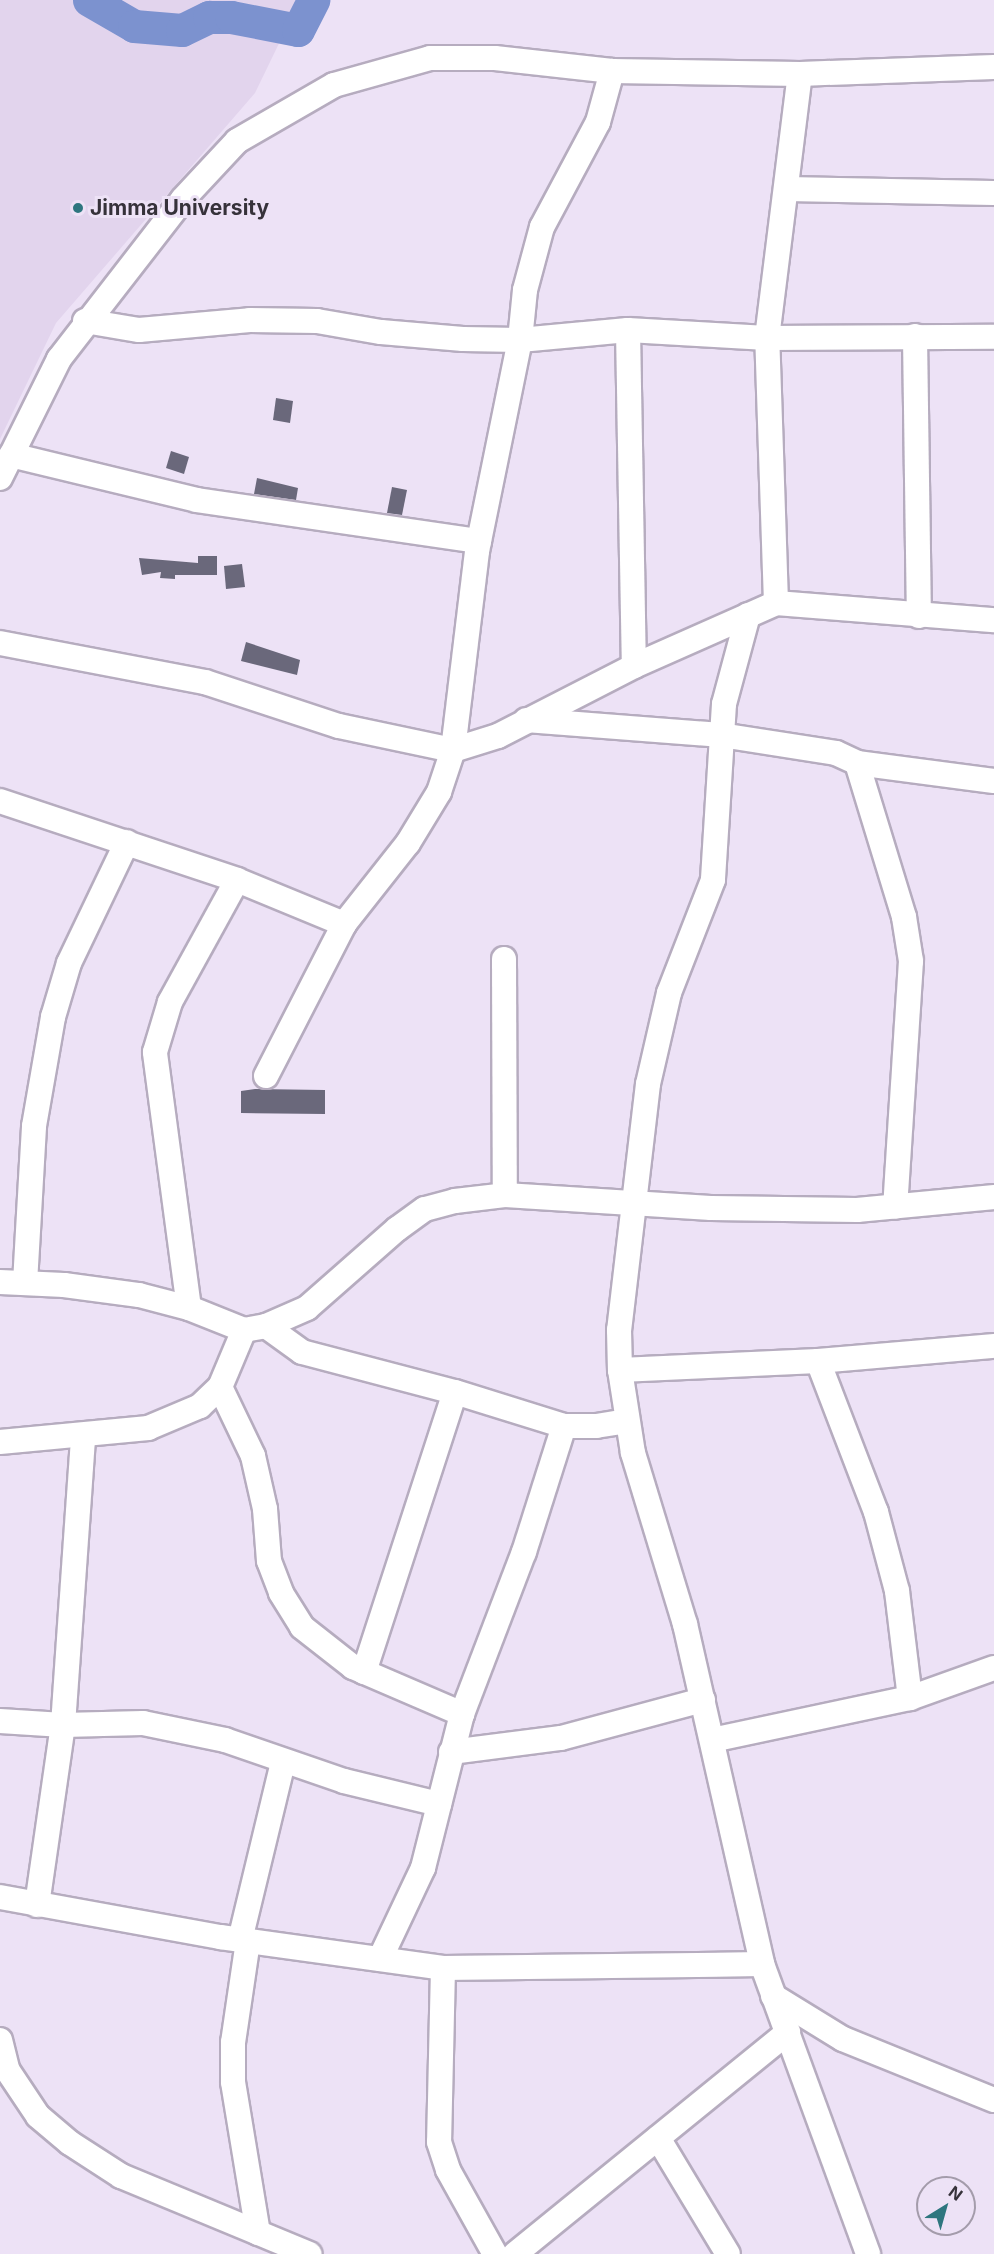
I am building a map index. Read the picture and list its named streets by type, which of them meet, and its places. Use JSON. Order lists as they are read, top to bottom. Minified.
{"places":["Jimma University"],"north":"top right"}
